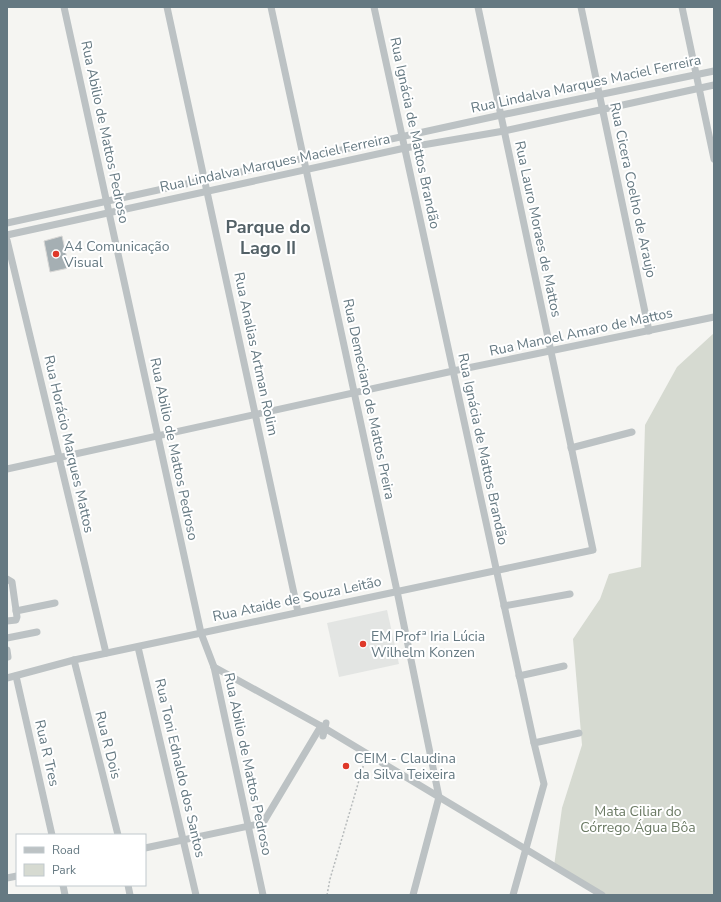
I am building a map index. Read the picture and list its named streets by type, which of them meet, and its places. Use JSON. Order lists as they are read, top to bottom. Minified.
{"streets":{"street":["Rua Lindalva Marques Maciel Ferreira","Rua Abilio de Mattos Pedroso","Rua Ignácia de Mattos Brandão","Rua Cicera Coelho de Araujo","Rua Lauro Moraes de Mattos","Rua Manoel Amaro de Mattos","Rua Analias Artman Rolim","Rua Demeciano de Mattos Preira","Rua Horácio Marques Mattos","Rua Ataide de Souza Leitão","Rua R Dois","Rua R Tres","Rua Toni Ednaldo dos Santos"]},"crossings":[["Rua Lindalva Marques Maciel Ferreira","Rua Abilio de Mattos Pedroso"],["Rua Lindalva Marques Maciel Ferreira","Rua Ignácia de Mattos Brandão"],["Rua Lindalva Marques Maciel Ferreira","Rua Cicera Coelho de Araujo"],["Rua Lindalva Marques Maciel Ferreira","Rua Lauro Moraes de Mattos"],["Rua Lindalva Marques Maciel Ferreira","Rua Analias Artman Rolim"],["Rua Lindalva Marques Maciel Ferreira","Rua Demeciano de Mattos Preira"],["Rua Abilio de Mattos Pedroso","Rua Manoel Amaro de Mattos"],["Rua Abilio de Mattos Pedroso","Rua Ataide de Souza Leitão"],["Rua Ignácia de Mattos Brandão","Rua Manoel Amaro de Mattos"],["Rua Ignácia de Mattos Brandão","Rua Ataide de Souza Leitão"],["Rua Cicera Coelho de Araujo","Rua Manoel Amaro de Mattos"],["Rua Lauro Moraes de Mattos","Rua Manoel Amaro de Mattos"],["Rua Lauro Moraes de Mattos","Rua Ataide de Souza Leitão"],["Rua Manoel Amaro de Mattos","Rua Analias Artman Rolim"],["Rua Manoel Amaro de Mattos","Rua Demeciano de Mattos Preira"],["Rua Manoel Amaro de Mattos","Rua Horácio Marques Mattos"],["Rua Analias Artman Rolim","Rua Ataide de Souza Leitão"],["Rua Demeciano de Mattos Preira","Rua Ataide de Souza Leitão"],["Rua Horácio Marques Mattos","Rua Ataide de Souza Leitão"],["Rua Ataide de Souza Leitão","Rua R Dois"],["Rua Ataide de Souza Leitão","Rua R Tres"],["Rua Ataide de Souza Leitão","Rua Toni Ednaldo dos Santos"]],"districts":["Parque do Lago II"],"parks":["Mata Ciliar do Córrego Água Bôa"],"places":["A4 Comunicação Visual","EM Profª Iria Lúcia Wilhelm Konzen","CEIM - Claudina da Silva Teixeira"],"legend":["Road","Park"]}
